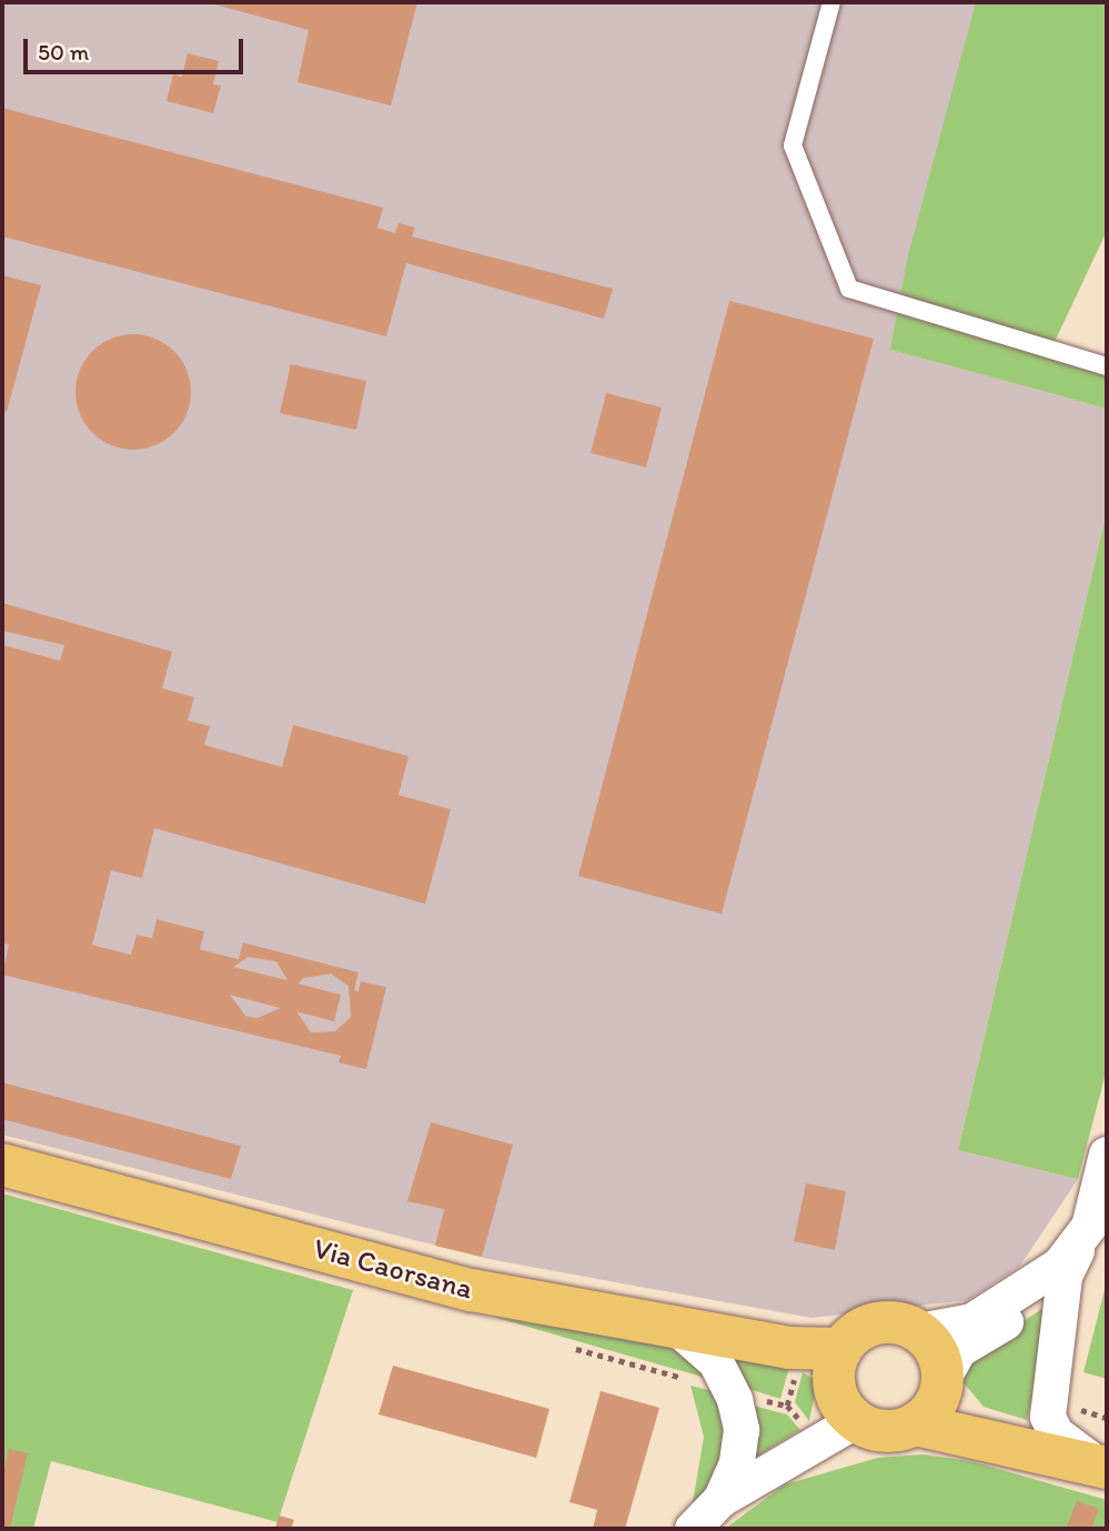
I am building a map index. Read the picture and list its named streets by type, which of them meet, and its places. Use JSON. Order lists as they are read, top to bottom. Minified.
{"streets":{"main road":["Via Caorsana"]},"scale_bar":"50 m"}
